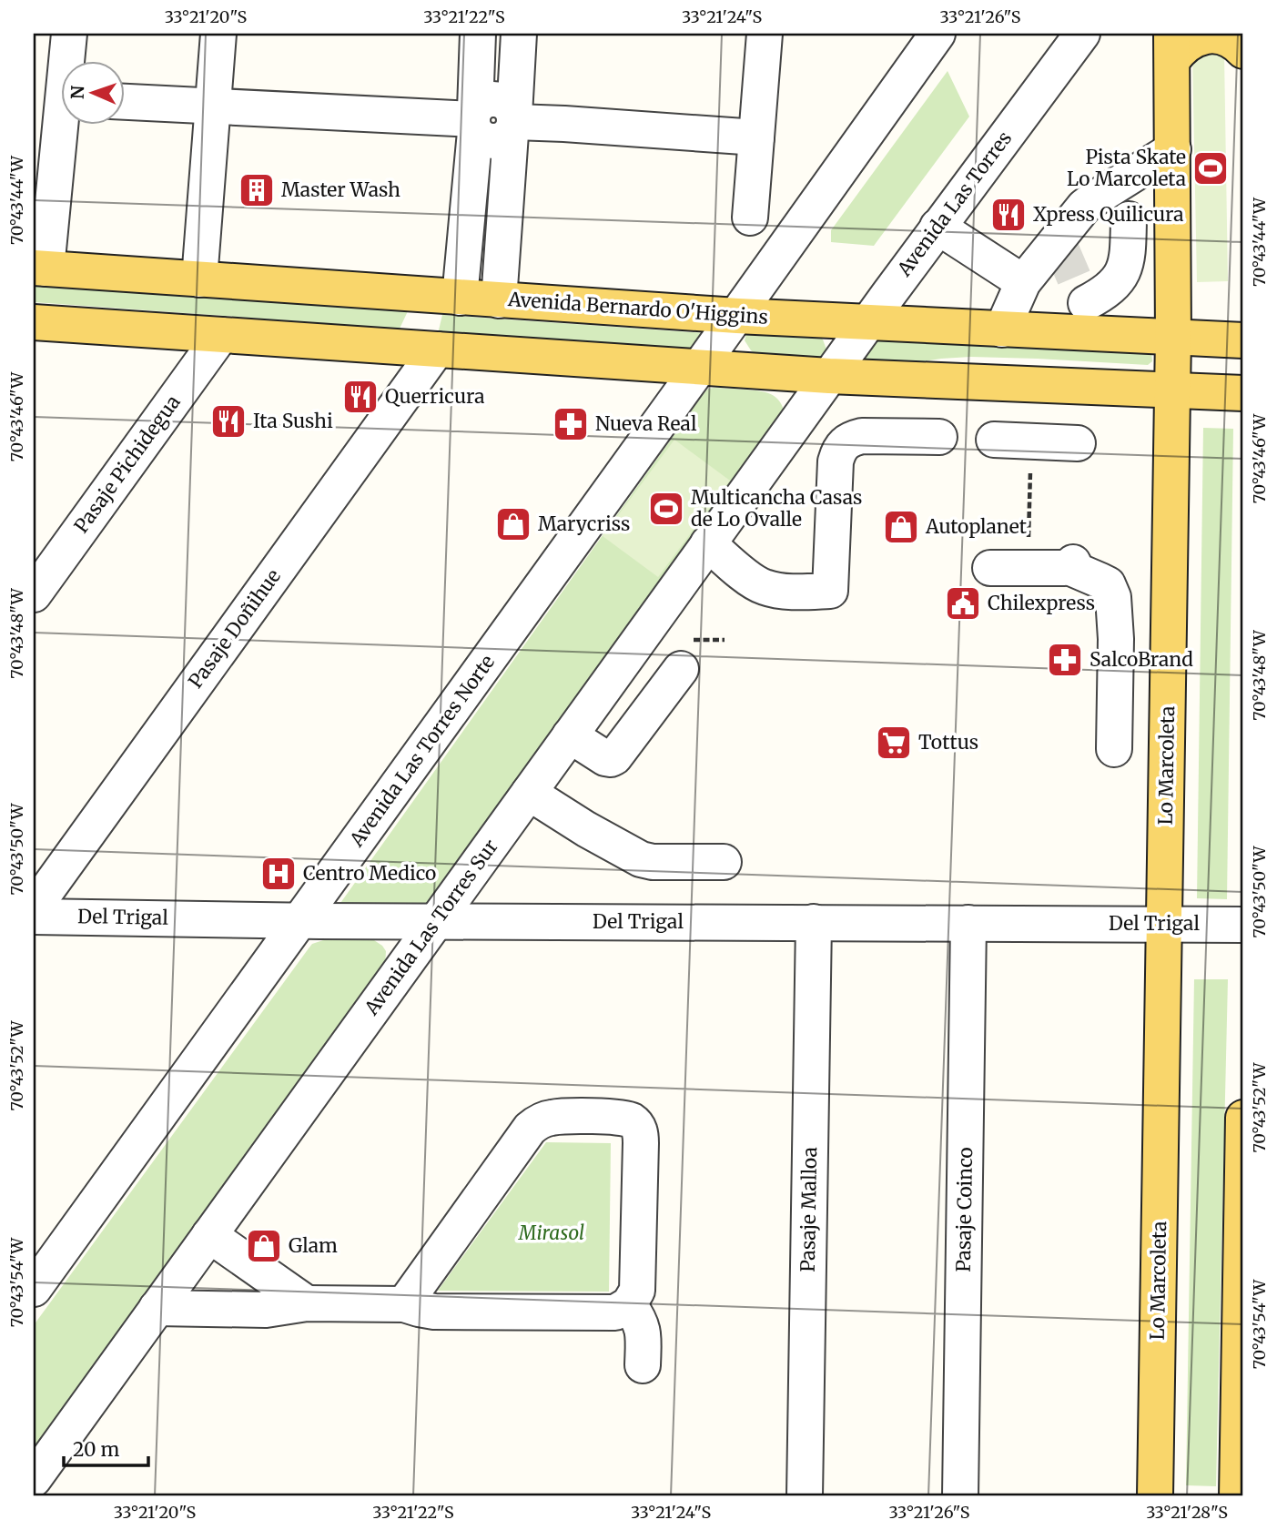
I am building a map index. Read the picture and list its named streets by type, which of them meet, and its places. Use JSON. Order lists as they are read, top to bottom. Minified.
{"streets":{"main road":["Avenida Bernardo O'Higgins","Lo Marcoleta"],"street":["Avenida Las Torres","Pasaje Pichidegua","Pasaje Doñihue","Avenida Las Torres Norte","Del Trigal","Avenida Las Torres Sur","Pasaje Malloa","Pasaje Coinco"]},"crossings":[["Avenida Las Torres","Avenida Bernardo O'Higgins"],["Avenida Las Torres","Avenida Las Torres Sur"],["Avenida Bernardo O'Higgins","Lo Marcoleta"],["Avenida Las Torres Norte","Del Trigal"],["Lo Marcoleta","Del Trigal"],["Del Trigal","Avenida Las Torres Sur"],["Del Trigal","Pasaje Malloa"],["Del Trigal","Pasaje Coinco"]],"parks":["Mirasol"],"places":{"sports":["Pista Skate Lo Marcoleta","Multicancha Casas de Lo Ovalle"],"building":["Master Wash"],"restaurant":["Xpress Quilicura","Querricura","Ita Sushi"],"pharmacy":["Nueva Real","SalcoBrand"],"shop":["Marycriss","Autoplanet","Glam"],"public building":["Chilexpress"],"supermarket":["Tottus"],"hospital":["Centro Medico"]},"scale_bar":"20 m","north":"left","coordinates":["33°21'20\"S","33°21'22\"S","33°21'24\"S","33°21'26\"S","70°43'44\"W","70°43'46\"W","70°43'48\"W","70°43'50\"W","70°43'52\"W","70°43'54\"W","33°21'28\"S"]}
